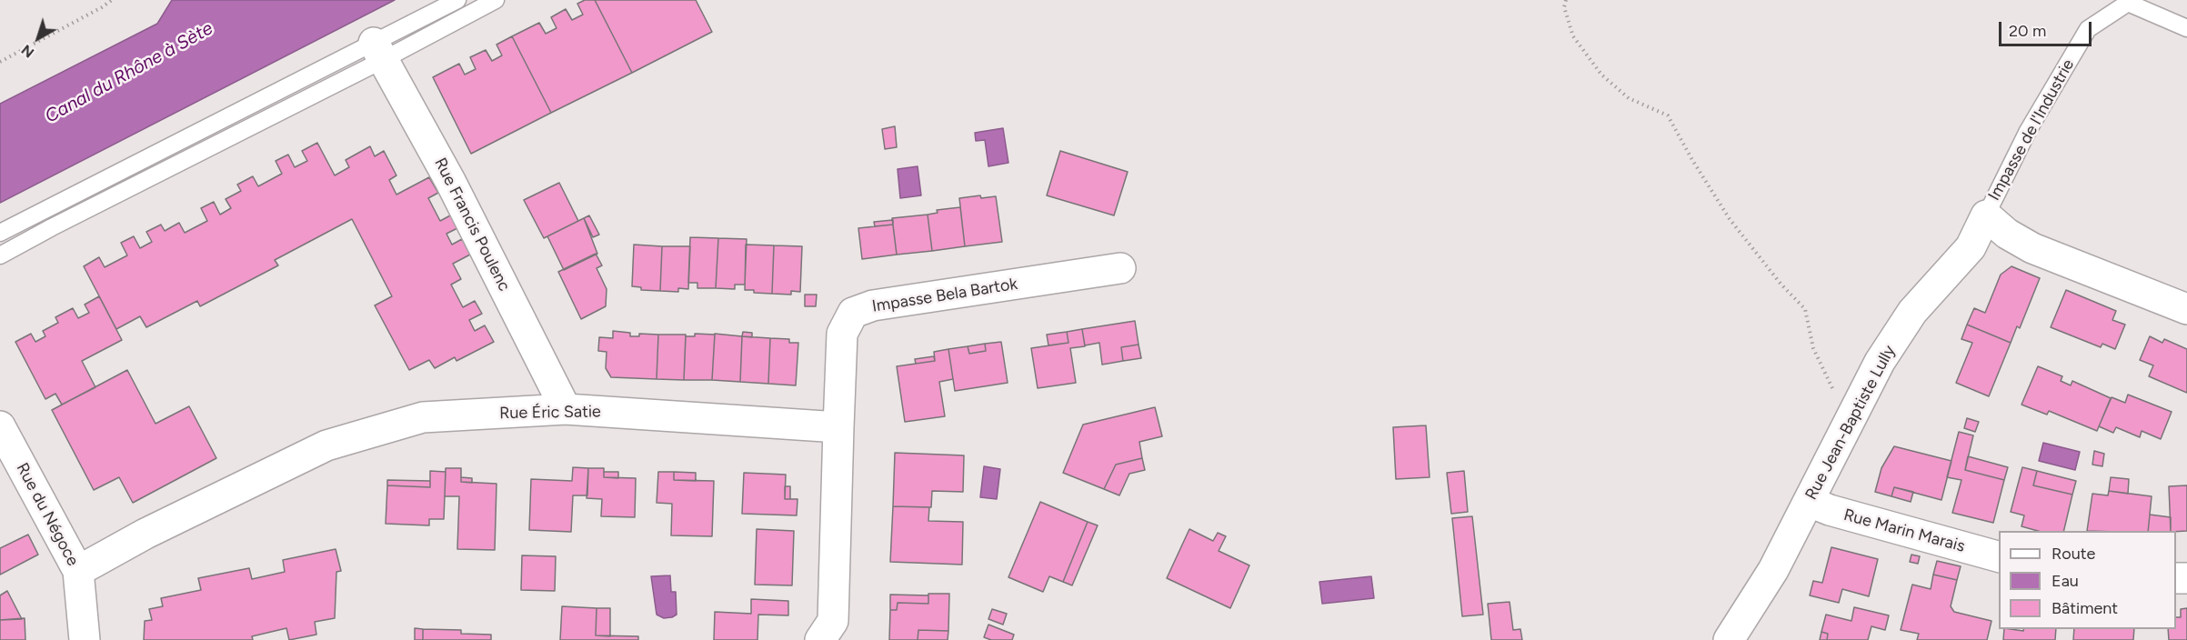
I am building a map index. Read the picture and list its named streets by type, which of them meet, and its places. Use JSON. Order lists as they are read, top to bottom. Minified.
{"streets":{"street":["Rue Francis Poulenc","Impasse Bela Bartok","Rue Éric Satie","Rue Jean-Baptiste Lully","Rue du Négoce","Rue Marin Marais"],"lane":["Impasse de l'Industrie"]},"crossings":[["Impasse de l'Industrie","Rue Jean-Baptiste Lully"],["Rue Francis Poulenc","Rue Éric Satie"],["Impasse Bela Bartok","Rue Éric Satie"],["Rue Éric Satie","Rue du Négoce"],["Rue Jean-Baptiste Lully","Rue Marin Marais"]],"water":["Canal du Rhône à Sète"],"legend":["Route","Eau","Bâtiment"],"scale_bar":"20 m","north":"bottom left"}
